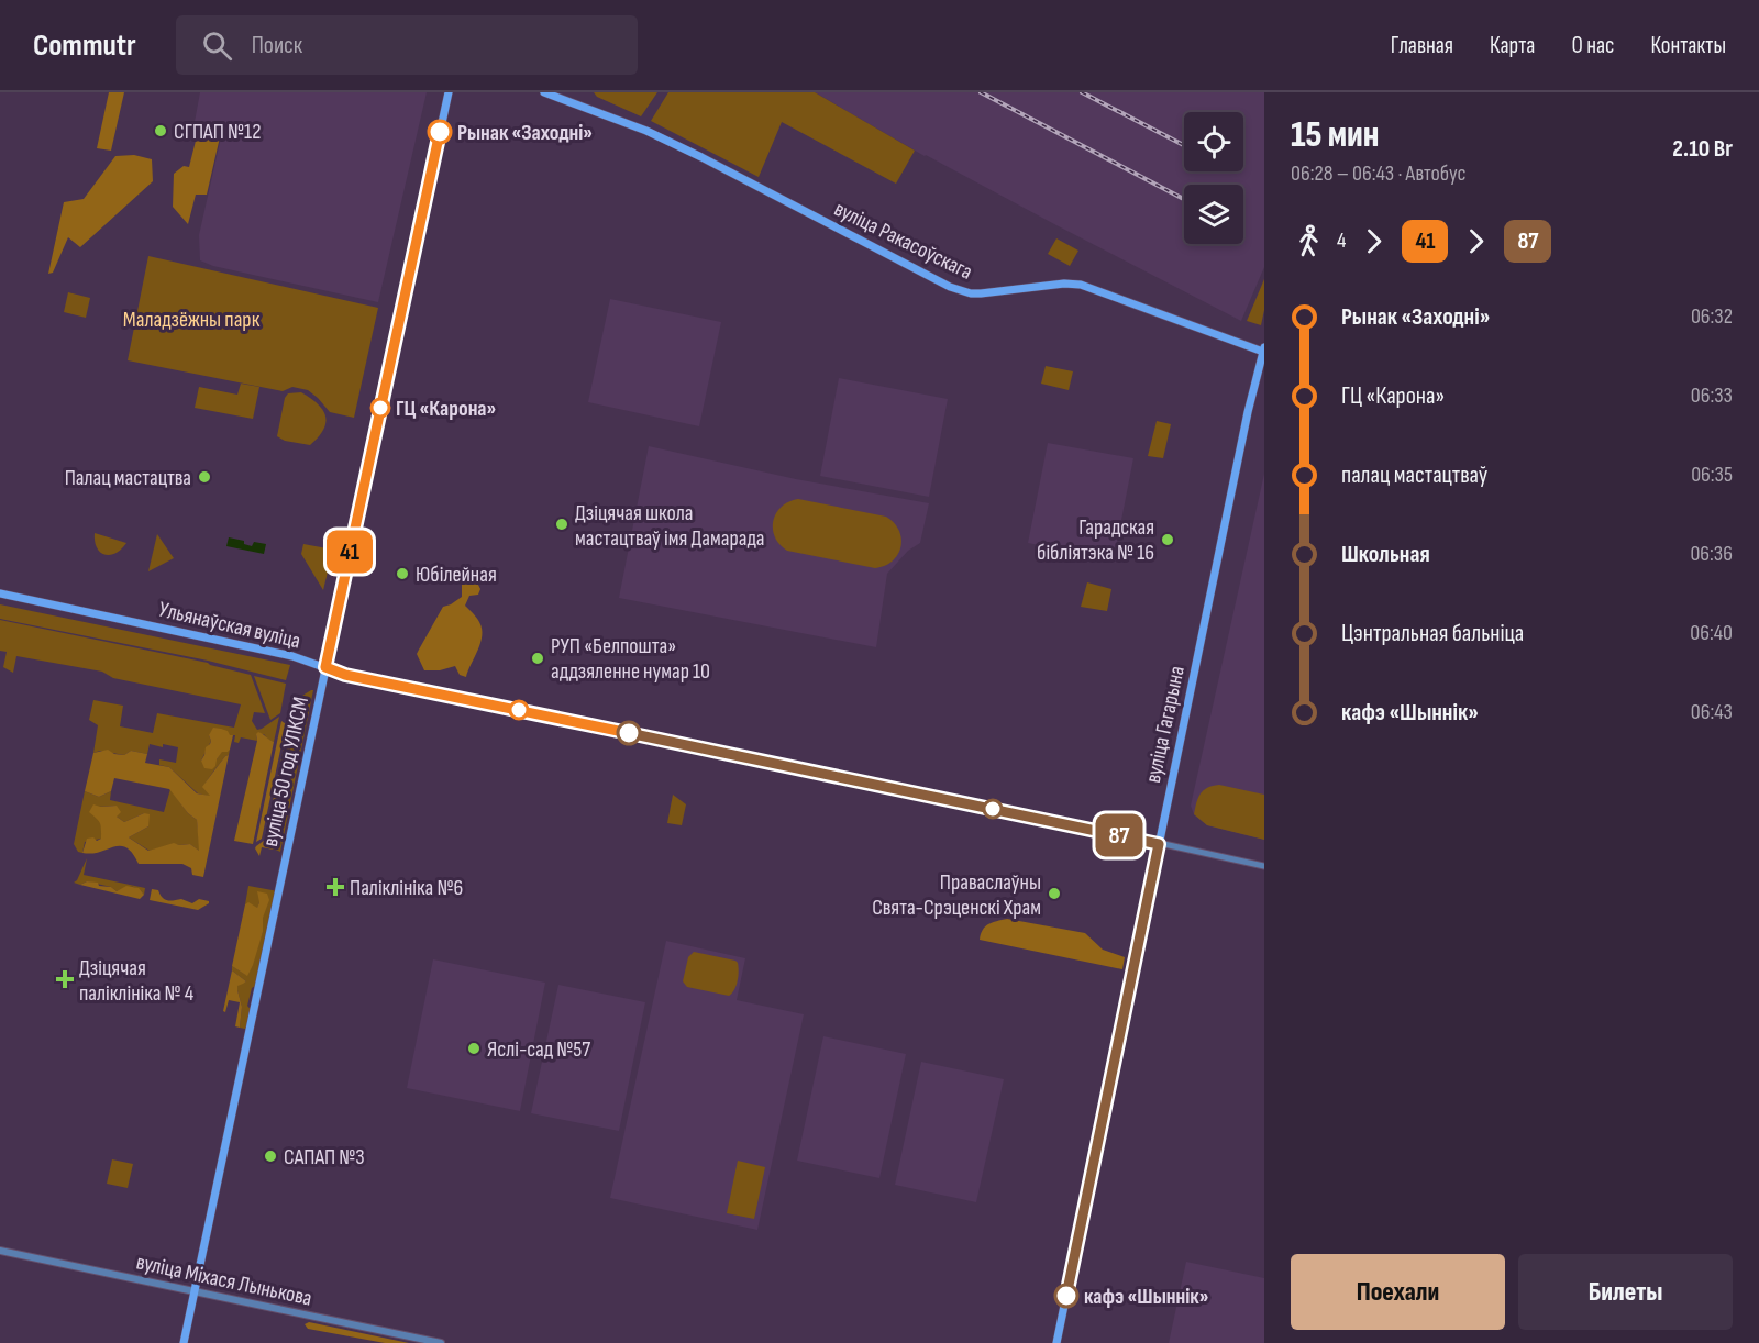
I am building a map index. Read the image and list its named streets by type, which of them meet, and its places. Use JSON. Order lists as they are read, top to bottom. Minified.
{"streets":{"main road":["вуліца Ракасоўскага","Ульянаўская вуліца","вуліца Гагарына","вуліца 50 год УЛКСМ"],"street":["вуліца Міхася Лынькова"]},"crossings":[["вуліца Ракасоўскага","вуліца Гагарына"],["Ульянаўская вуліца","вуліца Гагарына"],["Ульянаўская вуліца","вуліца 50 год УЛКСМ"],["вуліца 50 год УЛКСМ","вуліца Міхася Лынькова"]],"parks":["Маладзёжны парк"],"places":{"other":["СГПАП №12","Рынак «Заходні»","ГЦ «Карона»","Палац мастацтва","Дзіцячая школа мастацтваў імя Дамарада","Гарадская бібліятэка № 16","Юбілейная","РУП «Белпошта» аддзяленне нумар 10","Праваслаўны Свята-Срэценскі Храм","Яслі-сад №57","САПАП №3","кафэ «Шыннік»"],"health":["Паліклініка №6","Дзіцячая паліклініка № 4"]},"lines":["bus line 41","bus line 87"],"page":{"header":"Commutr","search":"Поиск","nav":["Главная","Карта","О нас","Контакты"],"on_map":["41","87"],"heading":["15 мин","06:28 – 06:43 · Автобус","2.10 Br"],"legs":["4","41","87"],"list":[{"name":"Рынак «Заходні»","value":"06:32"},{"name":"ГЦ «Карона»","value":"06:33"},{"name":"палац мастацтваў","value":"06:35"},{"name":"Школьная","value":"06:36"},{"name":"Цэнтральная бальніца","value":"06:40"},{"name":"кафэ «Шыннік»","value":"06:43"}],"buttons":["Поехали","Билеты"]}}
